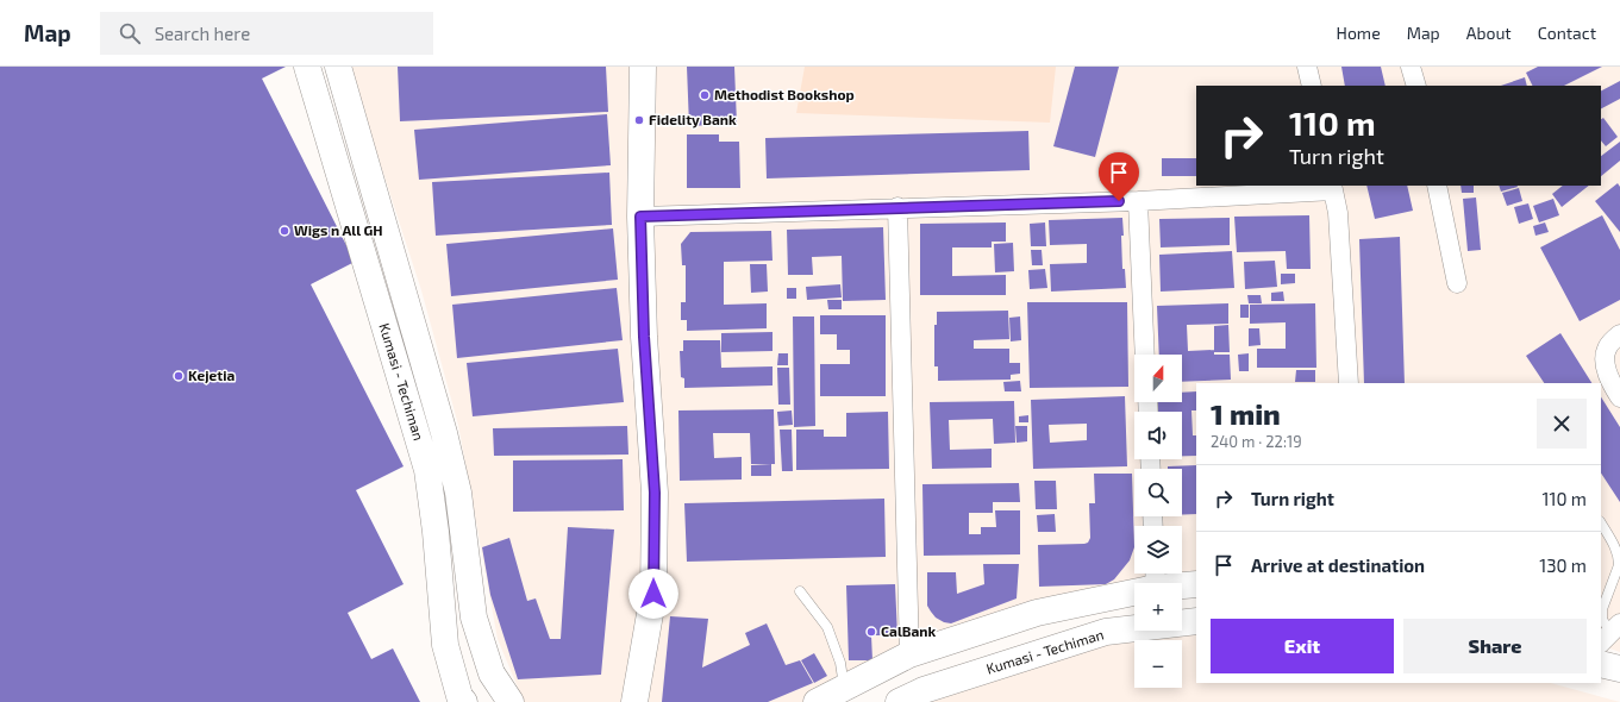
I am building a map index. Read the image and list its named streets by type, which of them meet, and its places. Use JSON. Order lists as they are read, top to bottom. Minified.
{"streets":{"main road":["Kumasi - Techiman"]},"places":["Methodist Bookshop","Fidelity Bank","Wigs n All GH","Kejetia","CalBank"],"north":"top","page":{"header":"Map","search":"Search here","nav":["Home","Map","About","Contact"],"turn":["110 m","Turn right"],"map_buttons":["+","−"],"heading":["1 min","240 m · 22:19"],"list":[{"name":"Turn right","value":"110 m"},{"name":"Arrive at destination","value":"130 m"}],"buttons":["Exit","Share"]}}
